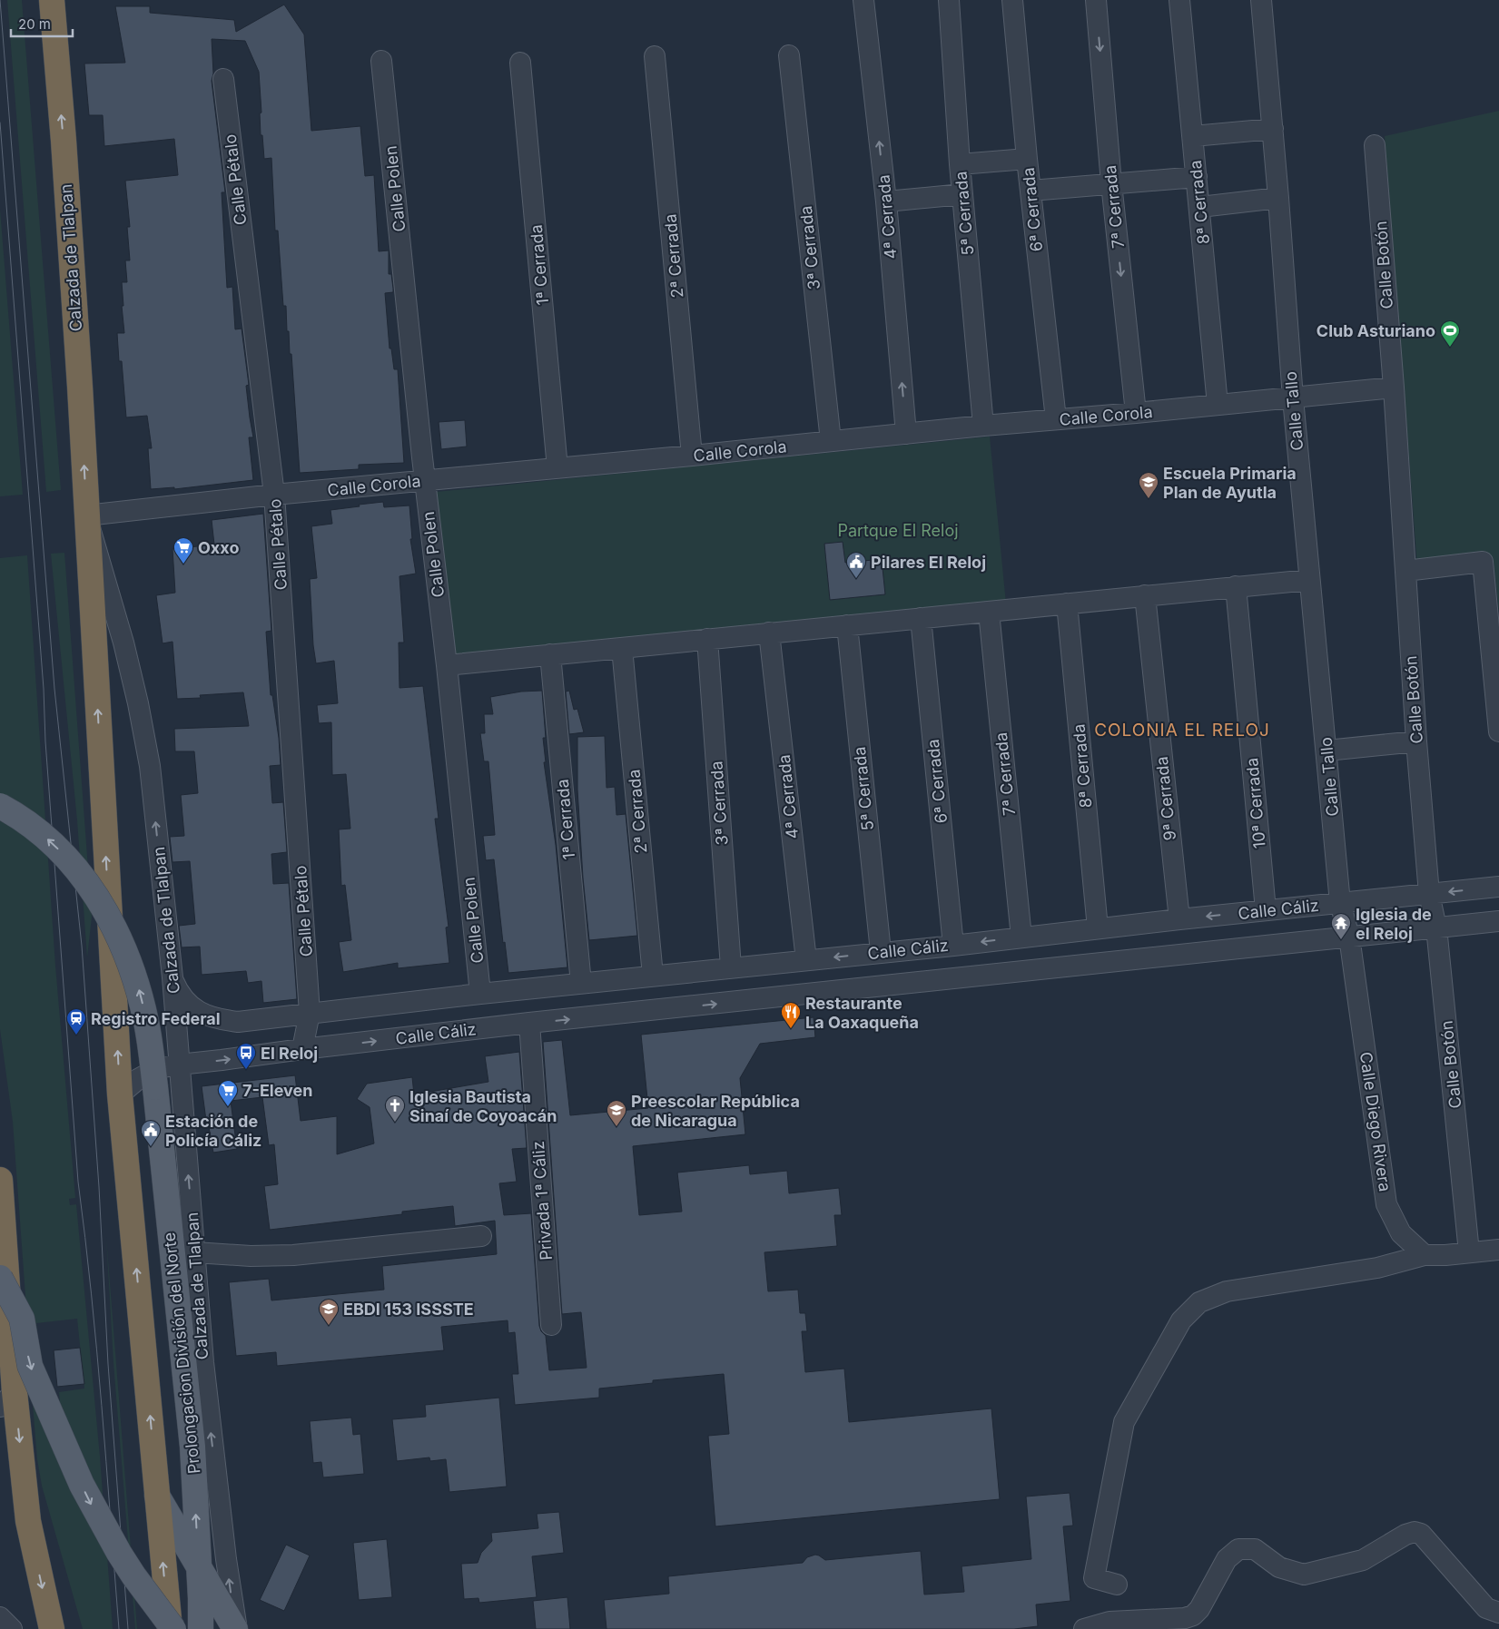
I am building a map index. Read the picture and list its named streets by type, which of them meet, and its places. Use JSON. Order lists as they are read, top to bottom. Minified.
{"streets":{"highway":["Calzada de Tlalpan"],"main road":["Prolongacion División del Norte"],"street":["Calle Pétalo","Calle Polen","8ª Cerrada","7ª Cerrada","6ª Cerrada","5ª Cerrada","4ª Cerrada","3ª Cerrada","2ª Cerrada","1ª Cerrada","Calle Botón","Calle Tallo","Calle Corola","9ª Cerrada","10ª Cerrada","Calle Cáliz","Calle Diego Rivera","Privada 1ª Cáliz"]},"crossings":[["Calle Pétalo","Calle Corola"],["Calle Pétalo","Calle Cáliz"],["Calle Polen","Calle Corola"],["Calle Polen","Calle Cáliz"],["8ª Cerrada","Calle Corola"],["8ª Cerrada","Calle Cáliz"],["7ª Cerrada","Calle Corola"],["7ª Cerrada","Calle Cáliz"],["6ª Cerrada","Calle Corola"],["6ª Cerrada","Calle Cáliz"],["5ª Cerrada","Calle Corola"],["5ª Cerrada","Calle Cáliz"],["4ª Cerrada","Calle Corola"],["4ª Cerrada","Calle Cáliz"],["3ª Cerrada","Calle Corola"],["3ª Cerrada","Calle Cáliz"],["2ª Cerrada","Calle Corola"],["2ª Cerrada","Calle Cáliz"],["Calzada de Tlalpan","Calle Corola"],["Calzada de Tlalpan","Calle Cáliz"],["1ª Cerrada","Calle Corola"],["1ª Cerrada","Calle Cáliz"],["Calle Botón","Calle Corola"],["Calle Botón","Calle Cáliz"],["Calle Tallo","Calle Corola"],["Calle Tallo","Calle Cáliz"],["Calle Tallo","Calle Diego Rivera"],["9ª Cerrada","Calle Cáliz"],["10ª Cerrada","Calle Cáliz"],["Calle Cáliz","Calle Diego Rivera"],["Calle Cáliz","Privada 1ª Cáliz"]],"one_way":["7ª Cerrada","4ª Cerrada","Calzada de Tlalpan"],"districts":["COLONIA EL RELOJ"],"parks":["Partque El Reloj"],"places":{"sports":["Club Asturiano"],"school or university":["Escuela Primaria Plan de Ayutla","Preescolar República de Nicaragua","EBDI 153 ISSSTE"],"supermarket":["Oxxo","7-Eleven"],"public building":["Pilares El Reloj","Estación de Policía Cáliz"],"temple":["Iglesia de el Reloj"],"restaurant":["Restaurante La Oaxaqueña"],"station":["Registro Federal"],"bus stop":["El Reloj"],"church":["Iglesia Bautista Sinaí de Coyoacán"]},"scale_bar":"20 m"}
